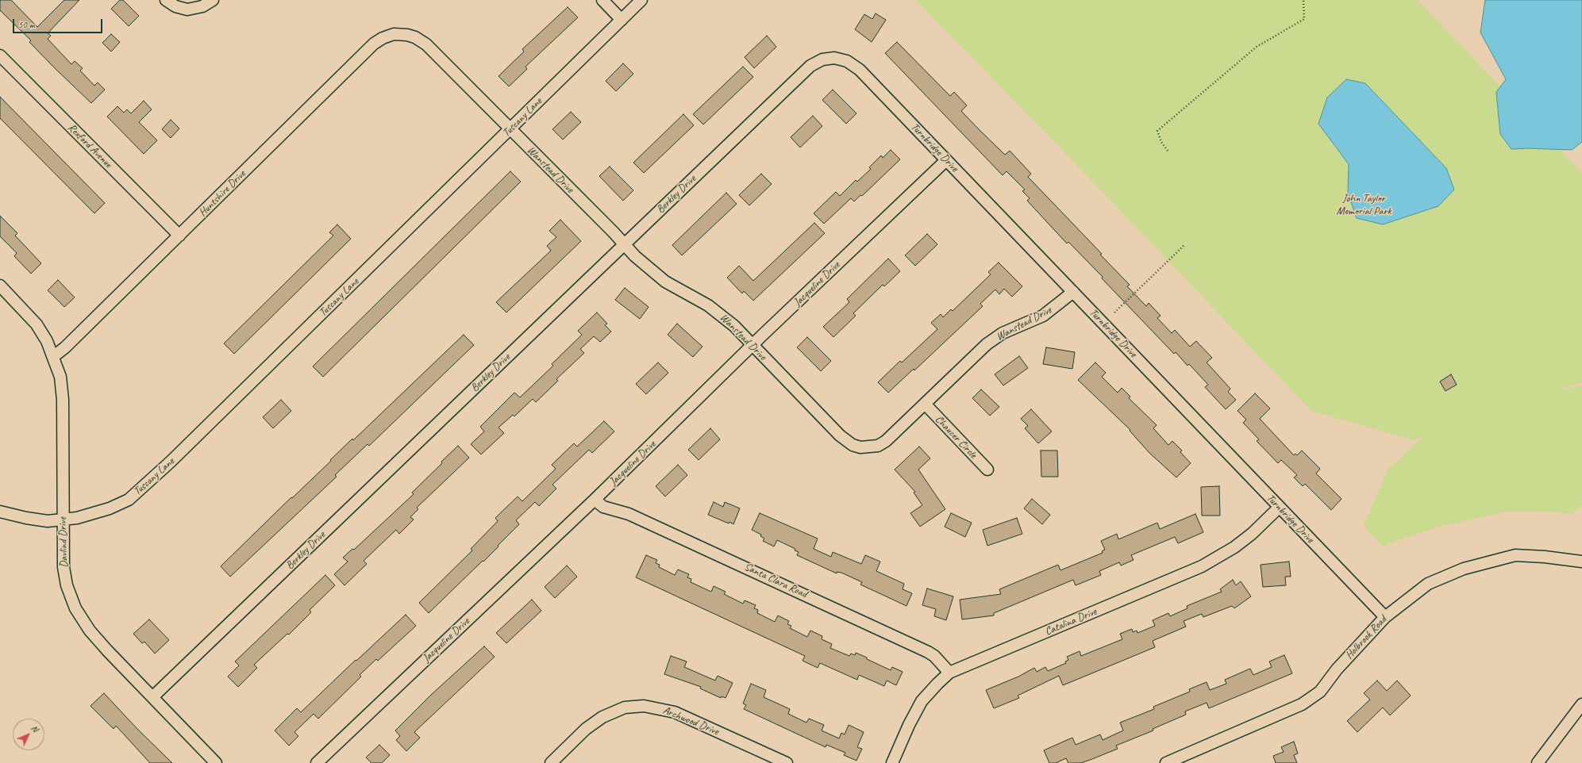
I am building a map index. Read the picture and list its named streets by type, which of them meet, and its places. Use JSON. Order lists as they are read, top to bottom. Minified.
{"streets":{"street":["Tuscany Lane","Rexford Avenue","Turnbridge Drive","Wanstead Drive","Huntshire Drive","Berkley Drive","Jacqueline Drive","Chaucer Circle","Davlind Drive","Santa Clara Road","Catalina Drive","Holbrook Road","Archwood Drive"]},"crossings":[["Tuscany Lane","Wanstead Drive"],["Tuscany Lane","Davlind Drive"],["Rexford Avenue","Huntshire Drive"],["Turnbridge Drive","Wanstead Drive"],["Turnbridge Drive","Berkley Drive"],["Turnbridge Drive","Jacqueline Drive"],["Turnbridge Drive","Catalina Drive"],["Turnbridge Drive","Holbrook Road"],["Wanstead Drive","Huntshire Drive"],["Wanstead Drive","Berkley Drive"],["Wanstead Drive","Jacqueline Drive"],["Wanstead Drive","Chaucer Circle"],["Huntshire Drive","Davlind Drive"],["Berkley Drive","Davlind Drive"],["Jacqueline Drive","Santa Clara Road"],["Santa Clara Road","Catalina Drive"]],"parks":["John Taylor Memorial Park"],"scale_bar":"50 m","north":"top right"}
